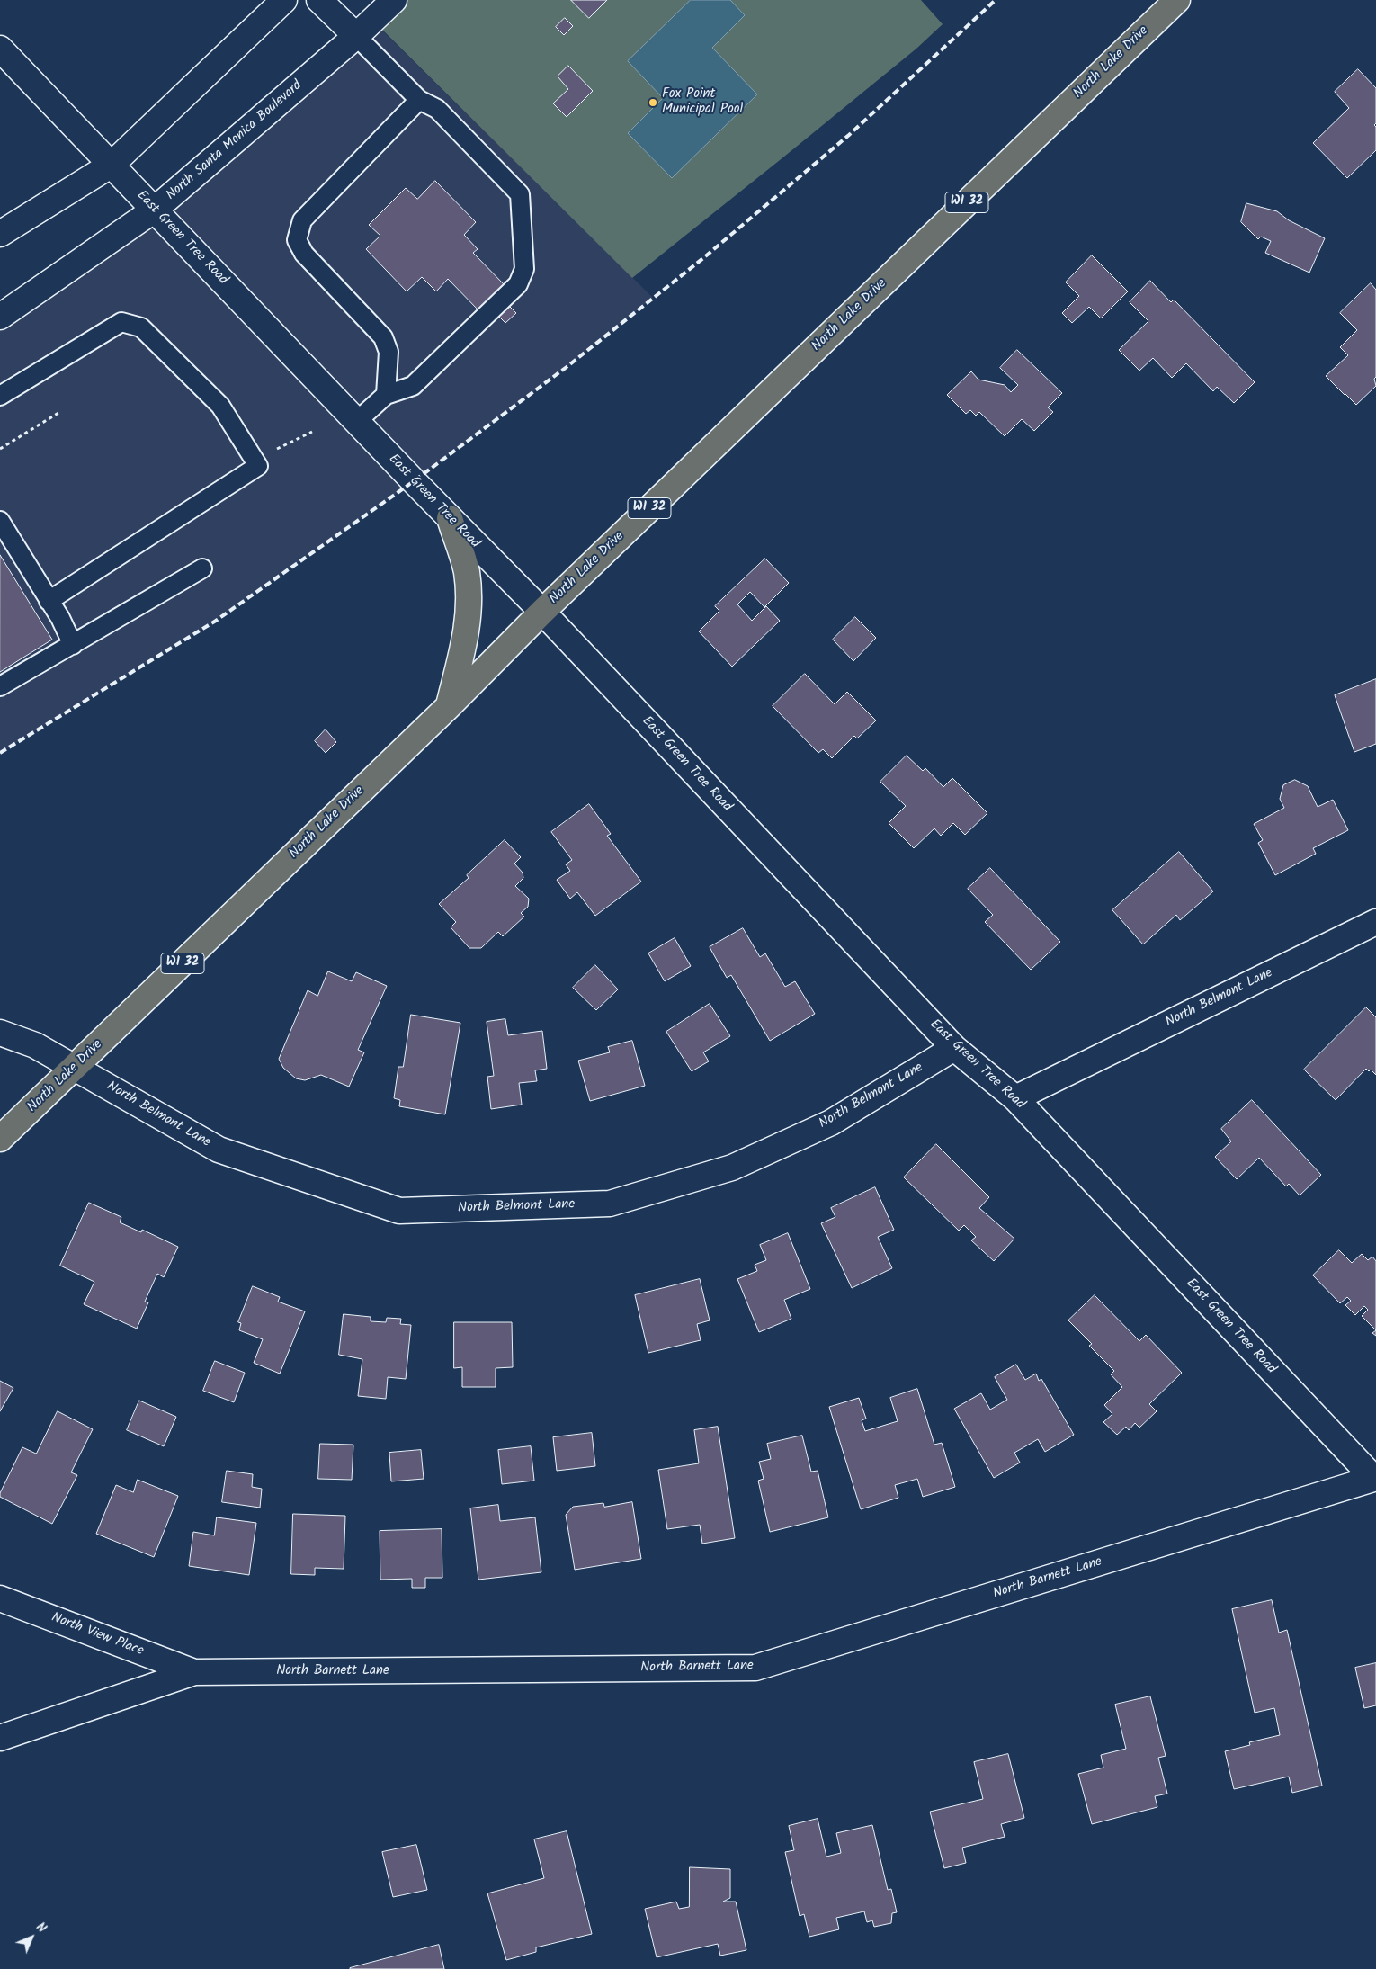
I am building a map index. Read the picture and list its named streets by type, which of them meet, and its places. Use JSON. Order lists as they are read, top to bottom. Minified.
{"streets":{"main road":["North Lake Drive","WI 32"],"street":["North Santa Monica Boulevard","East Green Tree Road","North Belmont Lane","North Barnett Lane","North View Place"]},"crossings":[["North Lake Drive","East Green Tree Road"],["North Lake Drive","North Belmont Lane"],["North Santa Monica Boulevard","East Green Tree Road"],["East Green Tree Road","North Belmont Lane"],["East Green Tree Road","North Barnett Lane"],["North Barnett Lane","North View Place"]],"places":["Fox Point Municipal Pool"],"north":"top right"}
